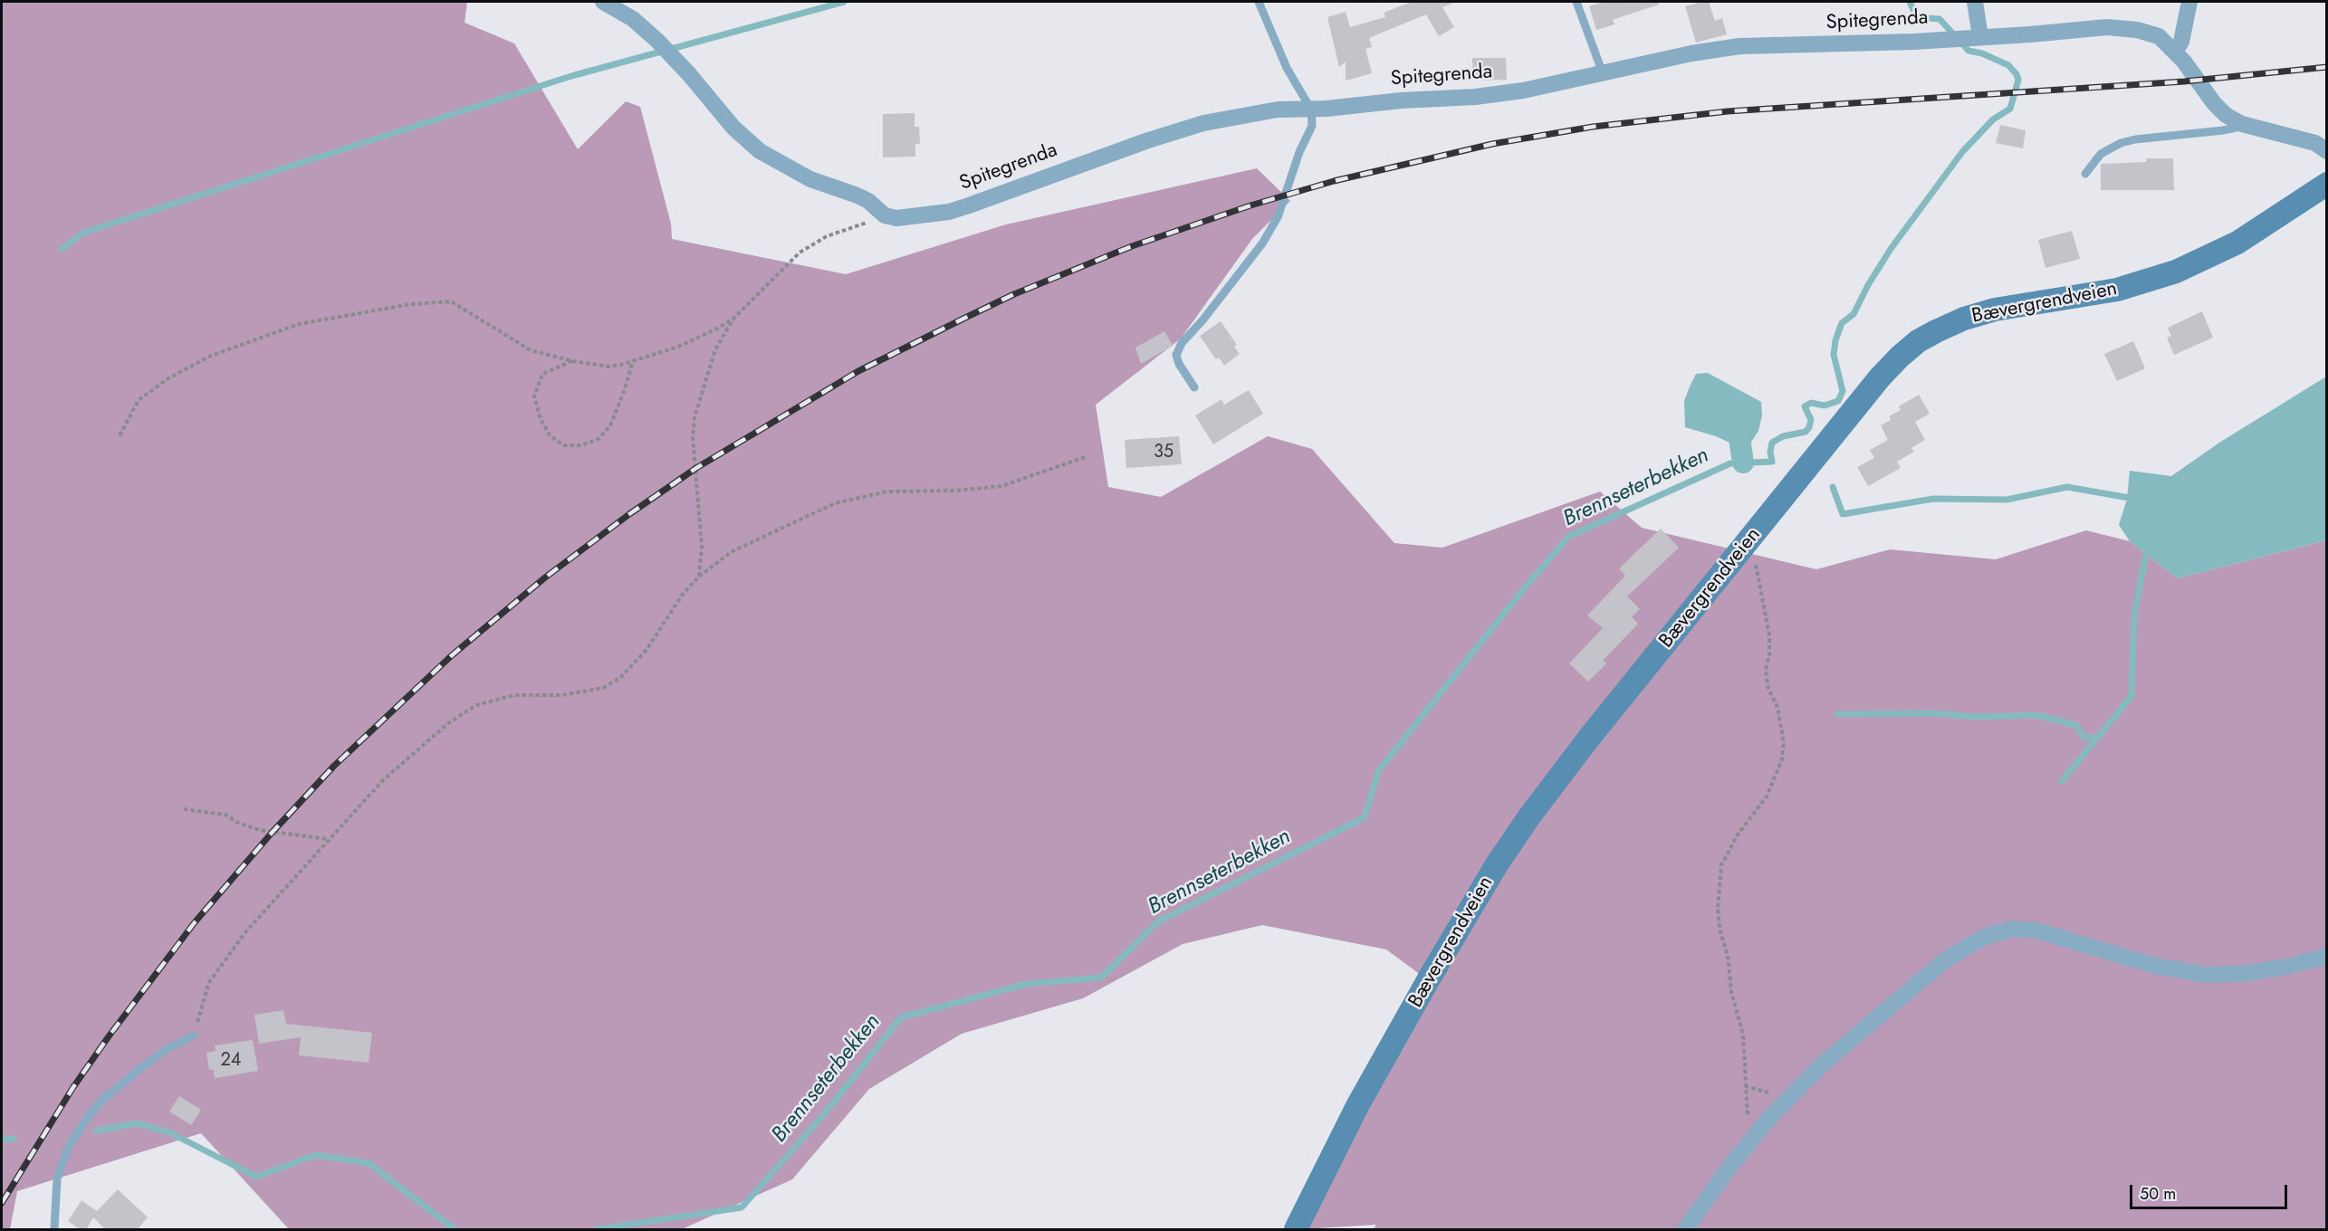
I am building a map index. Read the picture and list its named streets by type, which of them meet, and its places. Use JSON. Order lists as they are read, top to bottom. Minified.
{"streets":{"main road":["Bævergrendveien"],"street":["Spitegrenda"]},"water":["Brennseterbekken"],"house_numbers":["35","24"],"scale_bar":"50 m"}
